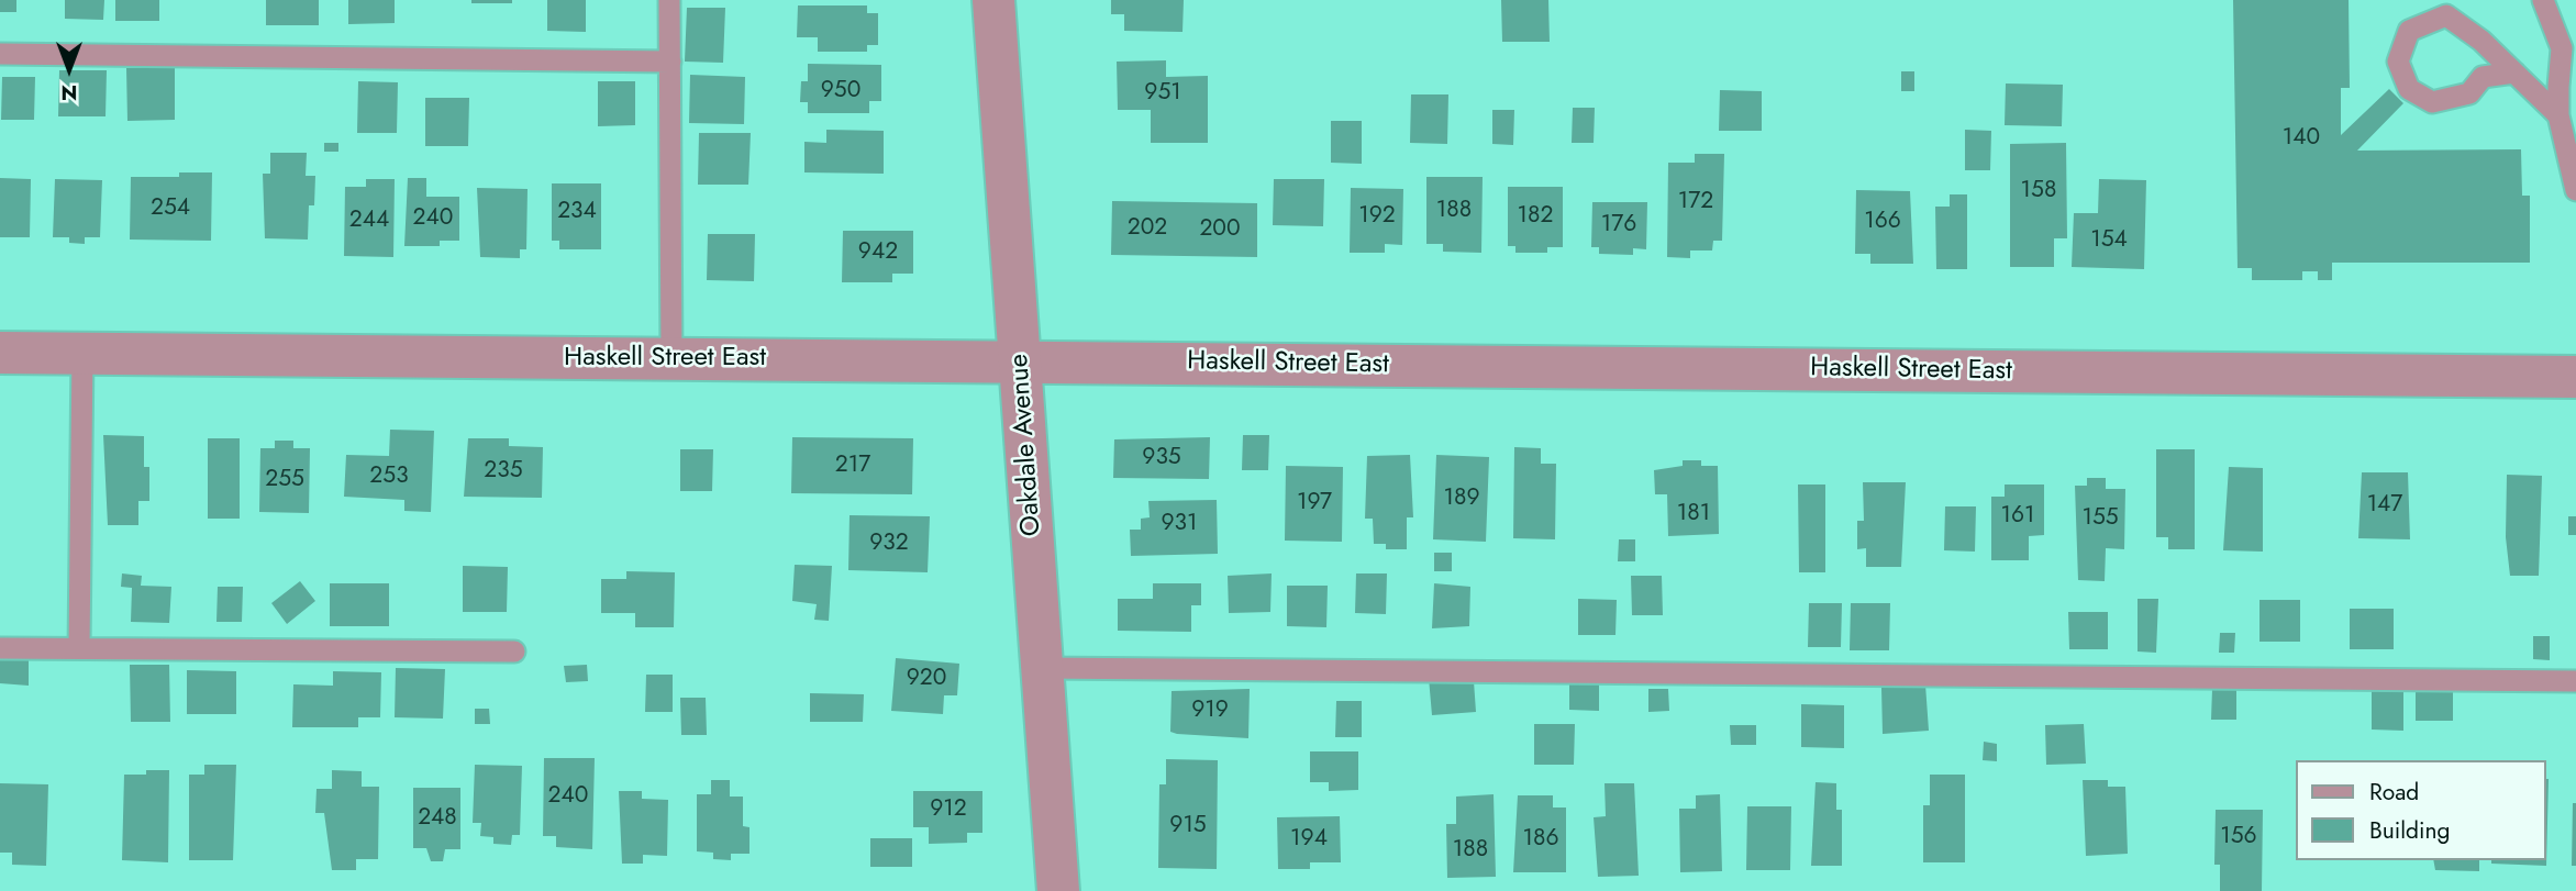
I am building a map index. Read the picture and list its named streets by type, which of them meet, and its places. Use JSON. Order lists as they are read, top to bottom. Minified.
{"streets":{"street":["Haskell Street East","Oakdale Avenue"]},"crossings":[["Haskell Street East","Oakdale Avenue"]],"house_numbers":["950","951","140","158","172","254","188","234","192","182","240","244","166","176","202","200","154","942","935","217","235","253","255","189","197","147","181","161","155","931","932","920","919","240","912","248","915","156","194","186","188"],"legend":["Road","Building"],"north":"bottom"}
